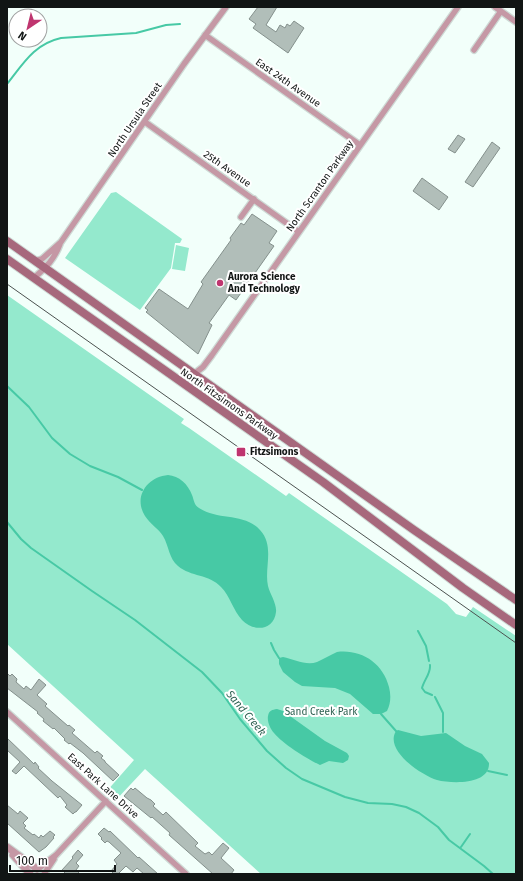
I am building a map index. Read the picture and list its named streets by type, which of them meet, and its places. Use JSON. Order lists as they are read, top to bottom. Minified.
{"streets":{"main road":["North Fitzsimons Parkway"],"street":["East 24th Avenue","North Ursula Street","25th Avenue","North Scranton Parkway","East Park Lane Drive"]},"crossings":[["East 24th Avenue","North Ursula Street"],["East 24th Avenue","North Scranton Parkway"],["North Ursula Street","25th Avenue"],["North Ursula Street","North Fitzsimons Parkway"],["25th Avenue","North Scranton Parkway"],["North Scranton Parkway","North Fitzsimons Parkway"]],"water":["Sand Creek"],"parks":["Sand Creek Park"],"places":{"other":["Aurora Science And Technology"],"transit":["Fitzsimons"]},"scale_bar":"100 m","north":"bottom left"}
